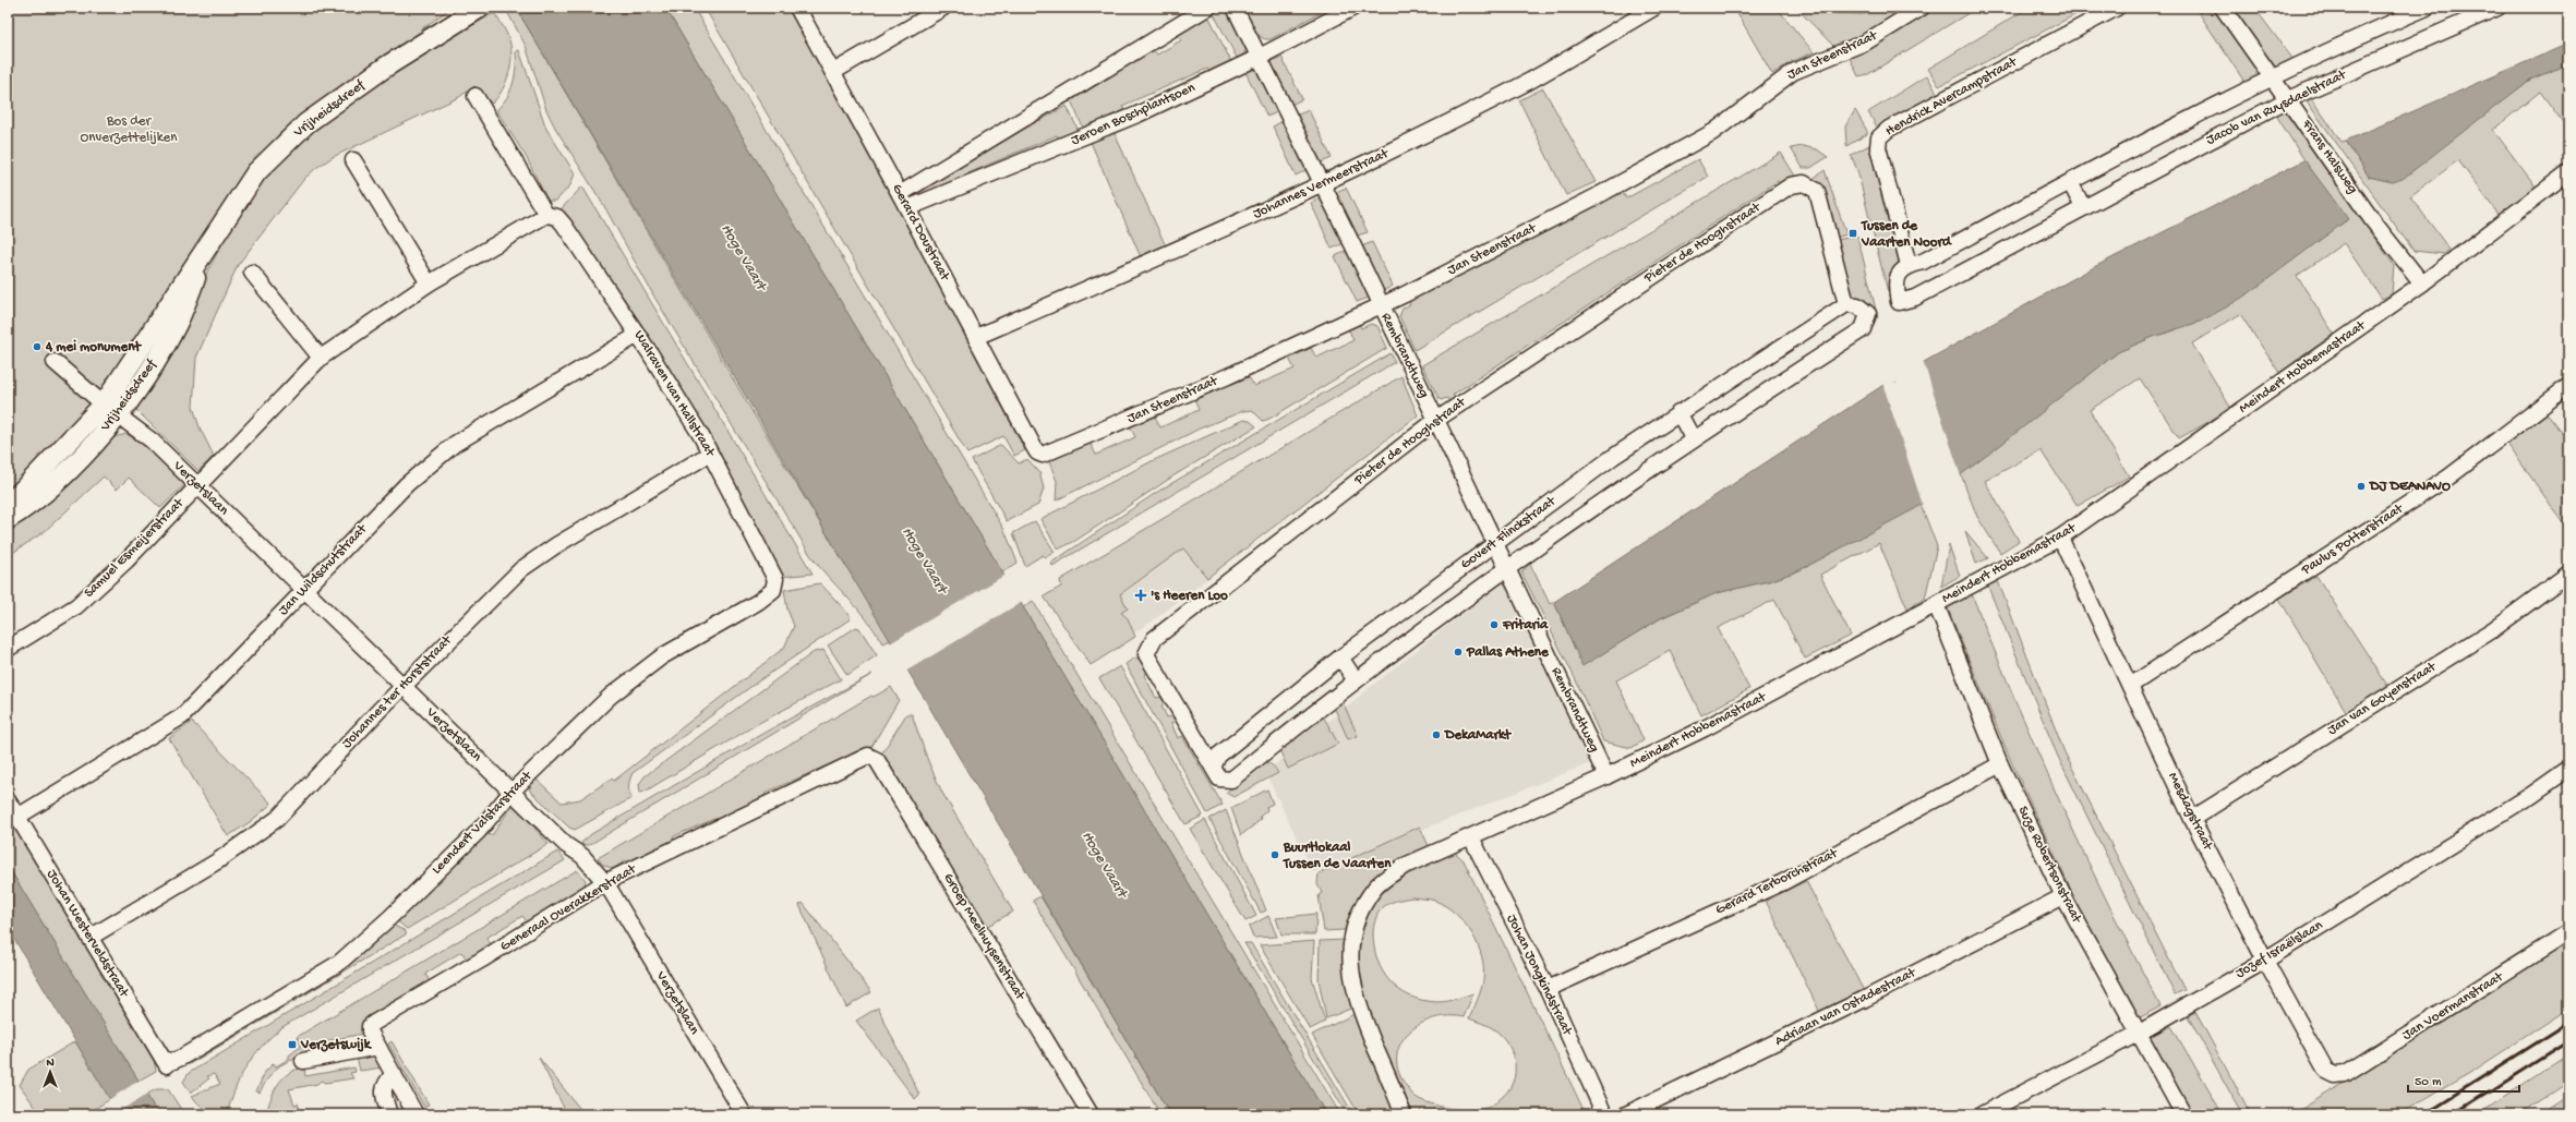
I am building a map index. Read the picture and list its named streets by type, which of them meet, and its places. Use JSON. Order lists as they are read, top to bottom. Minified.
{"streets":{"main road":["Vrijheidsdreef"],"street":["Jan Steenstraat","Hendrick Avercampstraat","Jacob van Ruysdaelstraat","Jeroen Boschplantsoen","Frans Halsweg","Johannes Vermeerstraat","Gerard Doustraat","Pieter de Hooghstraat","Rembrandtweg","Meindert Hobbemastraat","Walraven van Hallstraat","Verzetslaan","Govert Flinckstraat","Paulus Potterstraat","Samuel Esmeijerstraat","Jan Wildschutstraat","Johannes ter Horststraat","Jan van Goyenstraat","Mesdagstraat","Leendert Valstarstraat","Suze Robertsonstraat","Gerard Terborchstraat","Generaal Overakkerstraat","Johan Westerveldstraat","Groep Meelhuysenstraat","Jozef Israëlslaan","Johan Jongkindstraat","Jan Voermanstraat","Adriaan van Ostadestraat"]},"crossings":[["Jan Steenstraat","Gerard Doustraat"],["Jan Steenstraat","Rembrandtweg"],["Hendrick Avercampstraat","Jacob van Ruysdaelstraat"],["Jacob van Ruysdaelstraat","Frans Halsweg"],["Vrijheidsdreef","Verzetslaan"],["Jeroen Boschplantsoen","Gerard Doustraat"],["Jeroen Boschplantsoen","Rembrandtweg"],["Frans Halsweg","Meindert Hobbemastraat"],["Johannes Vermeerstraat","Gerard Doustraat"],["Johannes Vermeerstraat","Rembrandtweg"],["Pieter de Hooghstraat","Rembrandtweg"],["Pieter de Hooghstraat","Govert Flinckstraat"],["Rembrandtweg","Meindert Hobbemastraat"],["Rembrandtweg","Govert Flinckstraat"],["Meindert Hobbemastraat","Mesdagstraat"],["Meindert Hobbemastraat","Suze Robertsonstraat"],["Meindert Hobbemastraat","Johan Jongkindstraat"],["Walraven van Hallstraat","Samuel Esmeijerstraat"],["Walraven van Hallstraat","Jan Wildschutstraat"],["Walraven van Hallstraat","Johannes ter Horststraat"],["Walraven van Hallstraat","Leendert Valstarstraat"],["Verzetslaan","Samuel Esmeijerstraat"],["Verzetslaan","Jan Wildschutstraat"],["Verzetslaan","Johannes ter Horststraat"],["Verzetslaan","Leendert Valstarstraat"],["Verzetslaan","Generaal Overakkerstraat"],["Paulus Potterstraat","Mesdagstraat"],["Jan Wildschutstraat","Johan Westerveldstraat"],["Johannes ter Horststraat","Johan Westerveldstraat"],["Jan van Goyenstraat","Mesdagstraat"],["Mesdagstraat","Jozef Israëlslaan"],["Mesdagstraat","Jan Voermanstraat"],["Leendert Valstarstraat","Johan Westerveldstraat"],["Suze Robertsonstraat","Gerard Terborchstraat"],["Suze Robertsonstraat","Jozef Israëlslaan"],["Suze Robertsonstraat","Adriaan van Ostadestraat"],["Gerard Terborchstraat","Johan Jongkindstraat"],["Generaal Overakkerstraat","Groep Meelhuysenstraat"]],"water":["Hoge Vaart"],"parks":["Bos der Onverzettelijken"],"places":{"transit":["Tussen de Vaarten Noord","Verzetswijk"],"other":["4 mei monument","DJ DEANAVO","Fritaria","Pallas Athene","DekaMarkt","Buurtlokaal Tussen de Vaarten"],"health":["'s Heeren Loo"]},"scale_bar":"50 m","north":"top"}
